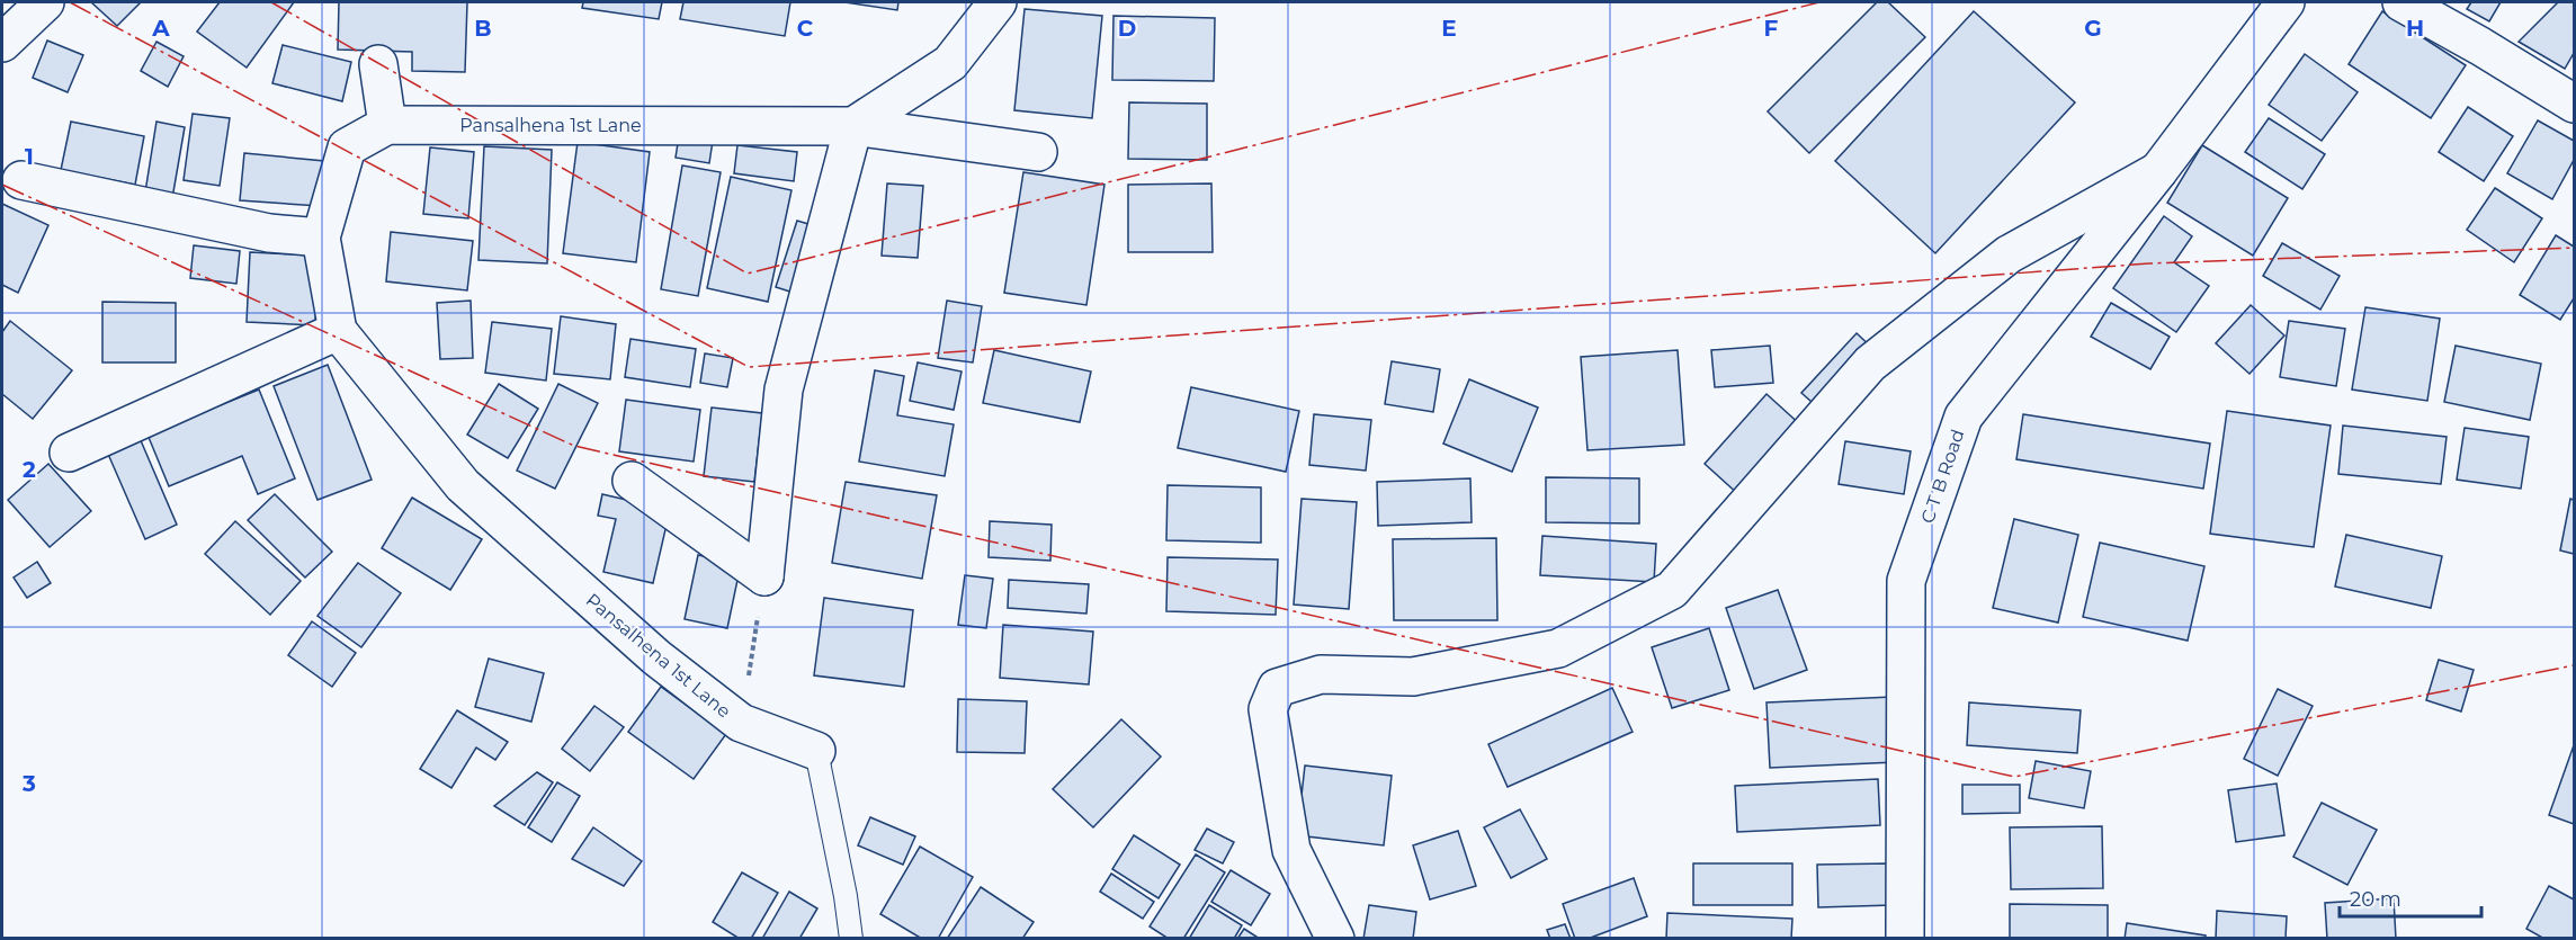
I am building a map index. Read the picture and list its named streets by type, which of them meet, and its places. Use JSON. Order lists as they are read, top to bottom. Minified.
{"streets":{"street":["Pansalhena 1st Lane","C T B Road"]},"scale_bar":"20 m","grid":{"columns":["A","B","C","D","E","F","G","H"],"rows":["1","2","3"]}}
